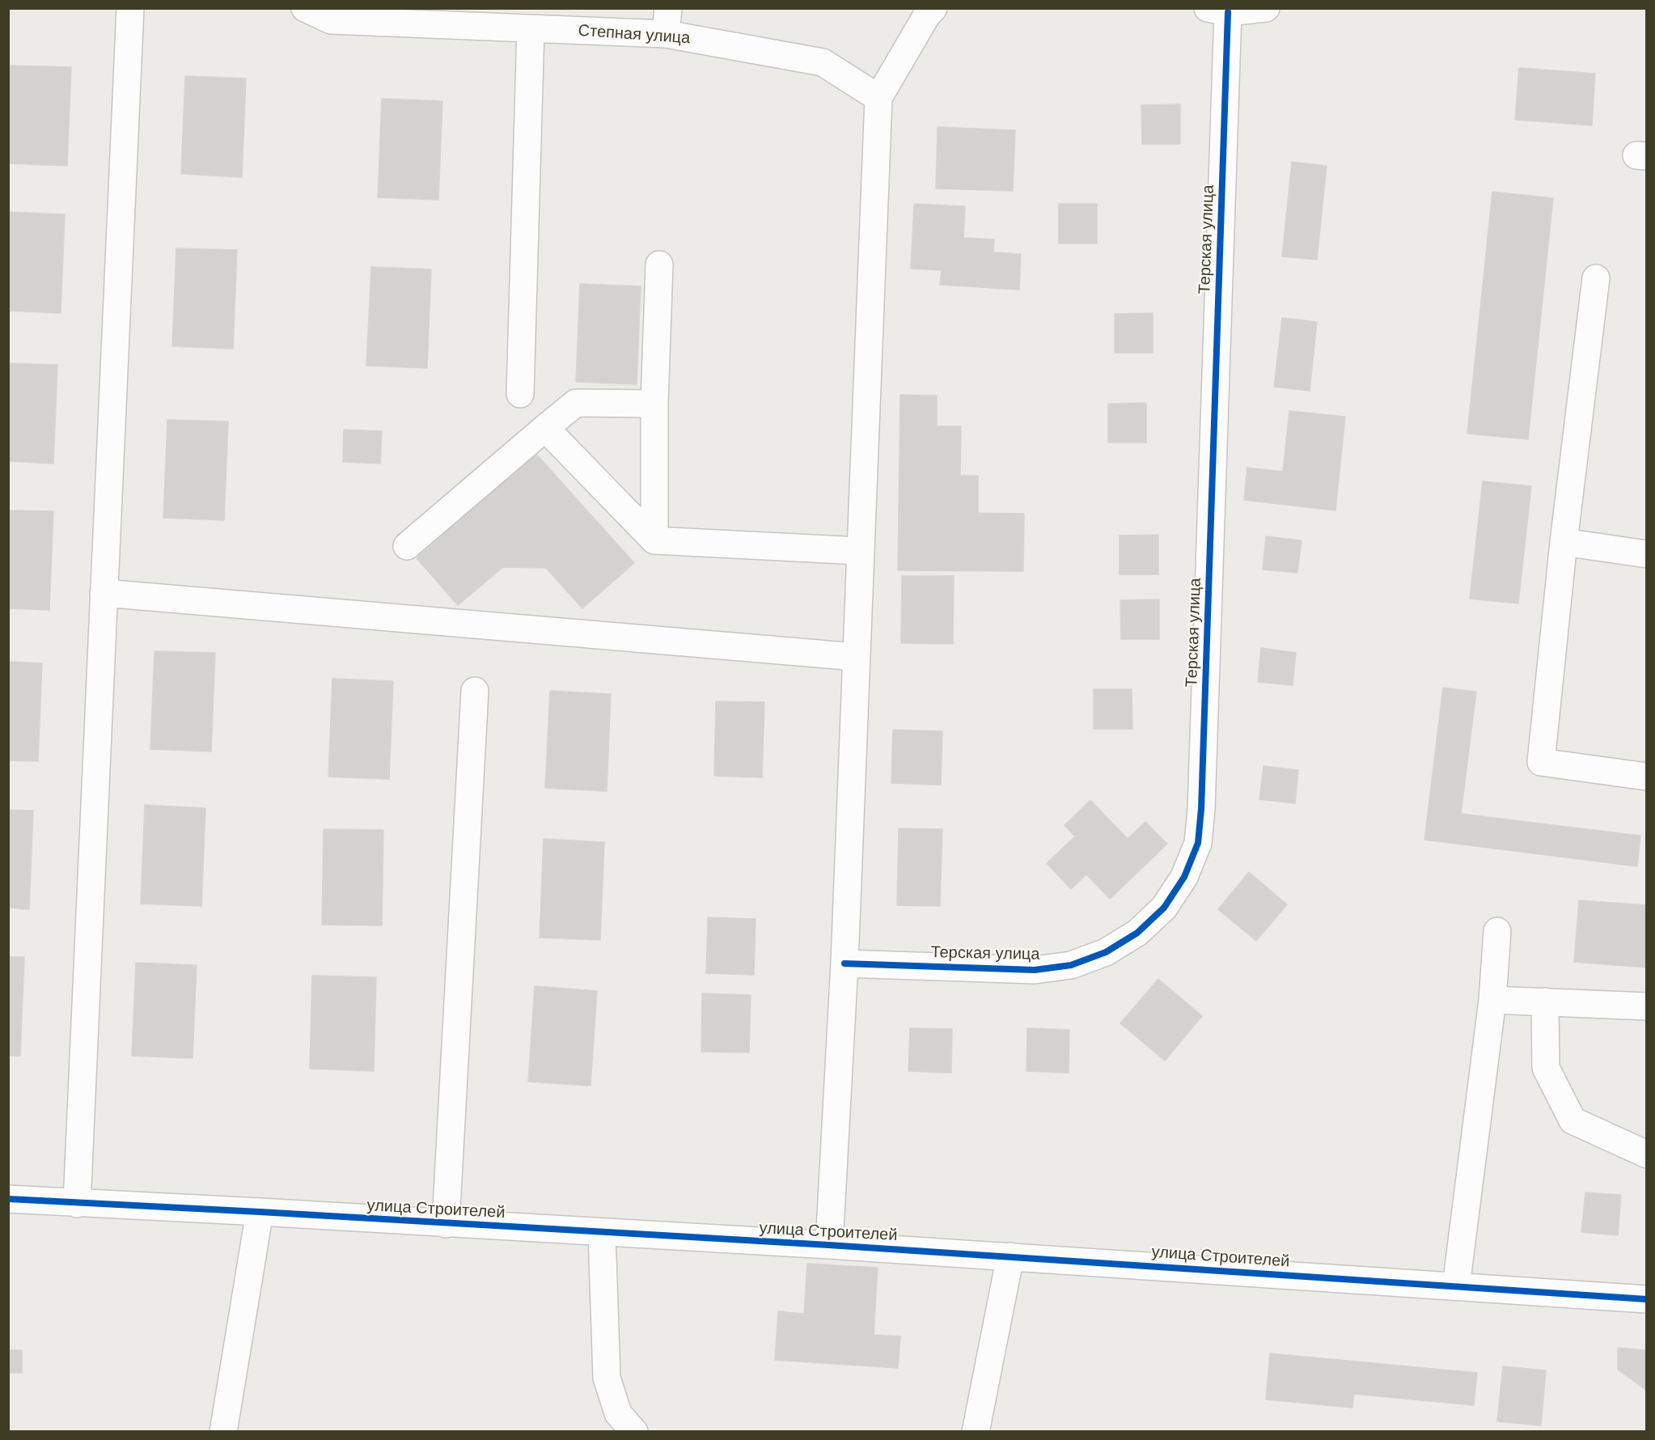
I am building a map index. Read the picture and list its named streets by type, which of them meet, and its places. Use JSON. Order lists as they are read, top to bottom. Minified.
{"streets":{"street":["Степная улица","Терская улица","улица Строителей"]}}
